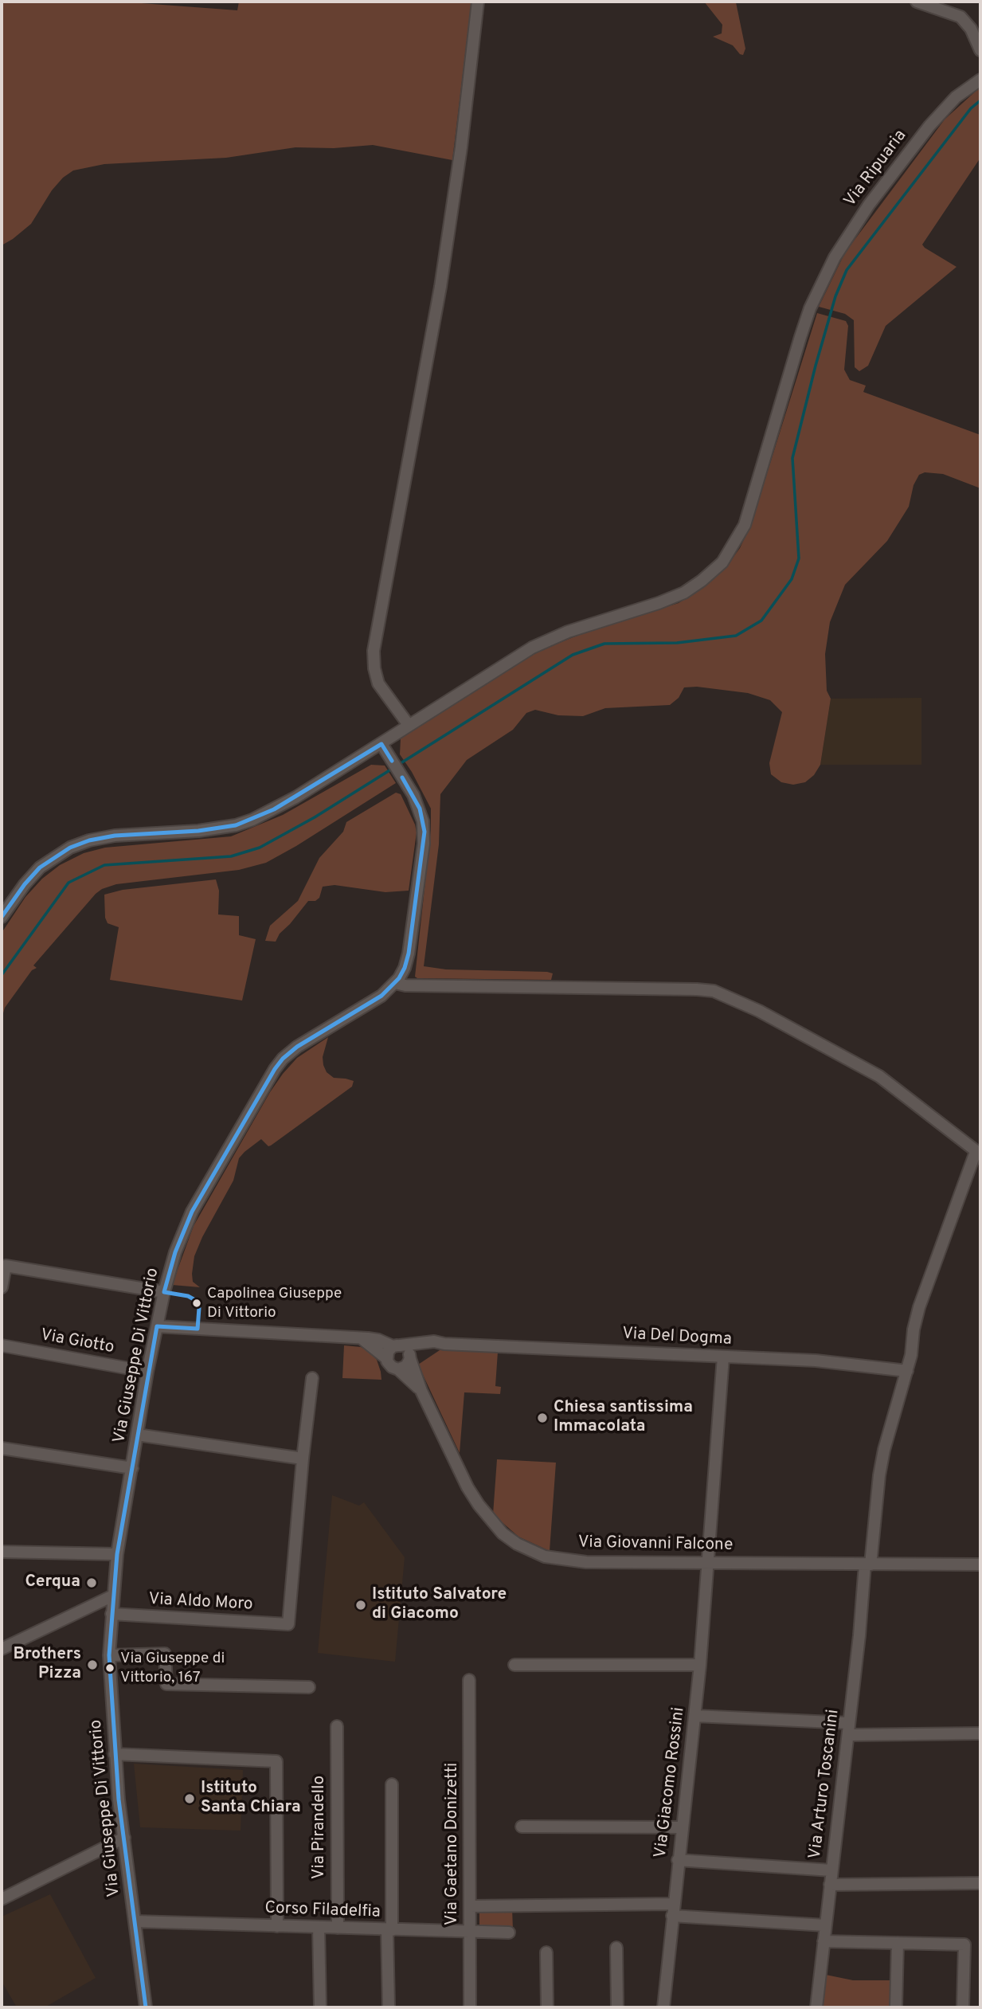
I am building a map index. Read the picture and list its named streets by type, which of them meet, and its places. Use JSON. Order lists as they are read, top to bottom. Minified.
{"streets":{"street":["Via Ripuaria","Via Del Dogma","Via Giotto","Via Giuseppe Di Vittorio","Via Giovanni Falcone","Via Aldo Moro","Via Giacomo Rossini","Via Arturo Toscanini","Via Pirandello","Via Gaetano Donizetti","Corso Filadelfia"]},"crossings":[["Via Ripuaria","Via Giuseppe Di Vittorio"],["Via Del Dogma","Via Giovanni Falcone"],["Via Del Dogma","Via Giacomo Rossini"],["Via Del Dogma","Via Arturo Toscanini"],["Via Giotto","Via Giuseppe Di Vittorio"],["Via Giuseppe Di Vittorio","Via Aldo Moro"],["Via Giuseppe Di Vittorio","Corso Filadelfia"],["Via Giovanni Falcone","Via Giacomo Rossini"],["Via Giovanni Falcone","Via Arturo Toscanini"],["Via Pirandello","Corso Filadelfia"],["Via Gaetano Donizetti","Corso Filadelfia"]],"places":["Capolinea Giuseppe Di Vittorio","Chiesa santissima Immacolata","Cerqua","Istituto Salvatore di Giacomo","Brothers Pizza","Via Giuseppe di Vittorio, 167","Istituto Santa Chiara"]}
